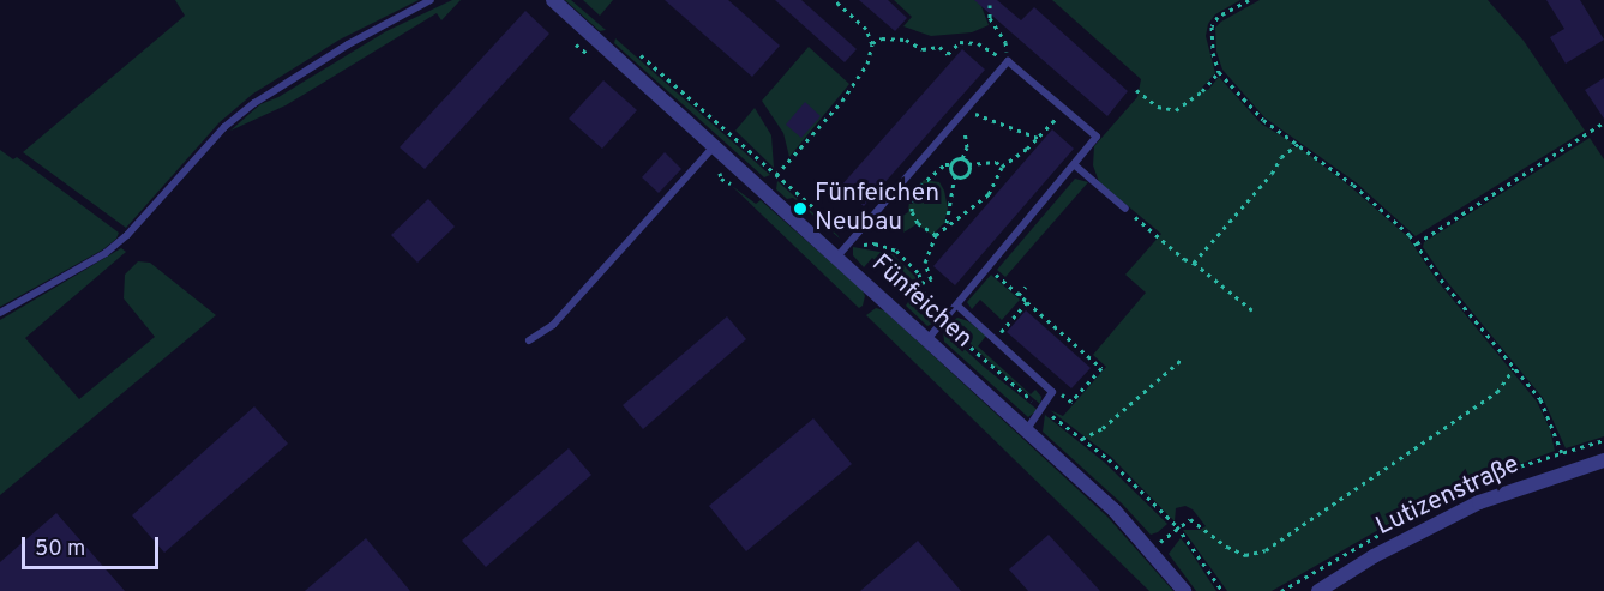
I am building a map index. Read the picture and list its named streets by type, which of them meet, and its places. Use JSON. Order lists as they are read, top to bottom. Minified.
{"streets":{"street":["Fünfeichen","Lutizenstraße"]},"places":["Fünfeichen Neubau"],"scale_bar":"50 m"}
